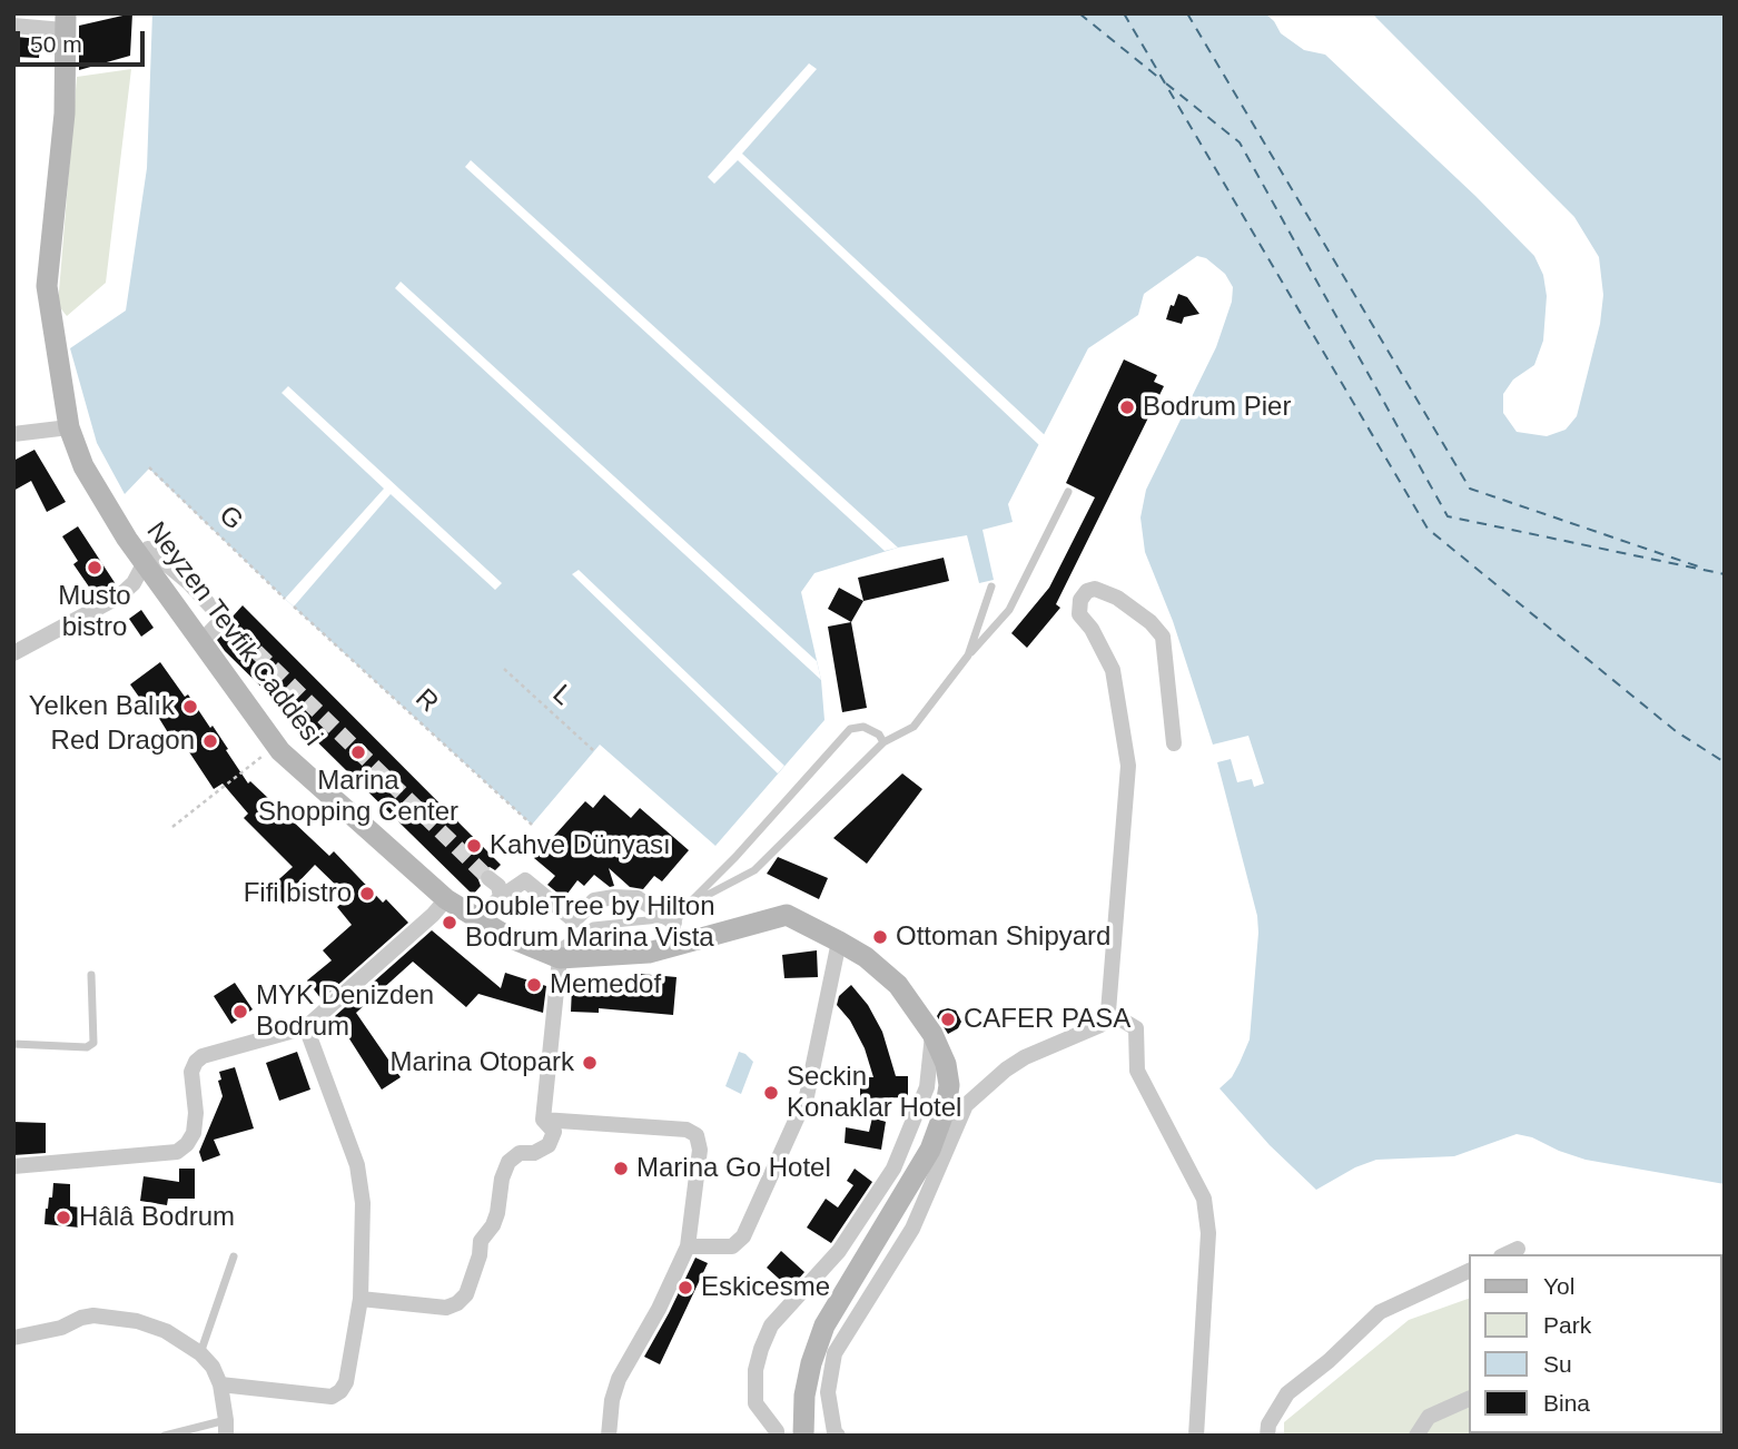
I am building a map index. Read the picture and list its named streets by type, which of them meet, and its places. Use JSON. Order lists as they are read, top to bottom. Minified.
{"streets":{"main road":["Neyzen Tevfik Caddesi"],"path":["G","L","R"]},"places":["Bodrum Pier","Musto bistro","Yelken Balık","Red Dragon","Marina Shopping Center","Kahve Dünyası","Fifi bistro","DoubleTree by Hilton Bodrum Marina Vista","Ottoman Shipyard","Memedof","MYK Denizden Bodrum","CAFER PASA","Marina Otopark","Seckin Konaklar Hotel","Marina Go Hotel","Hâlâ Bodrum","Eskicesme"],"legend":["Yol","Park","Su","Bina"],"scale_bar":"50 m"}
